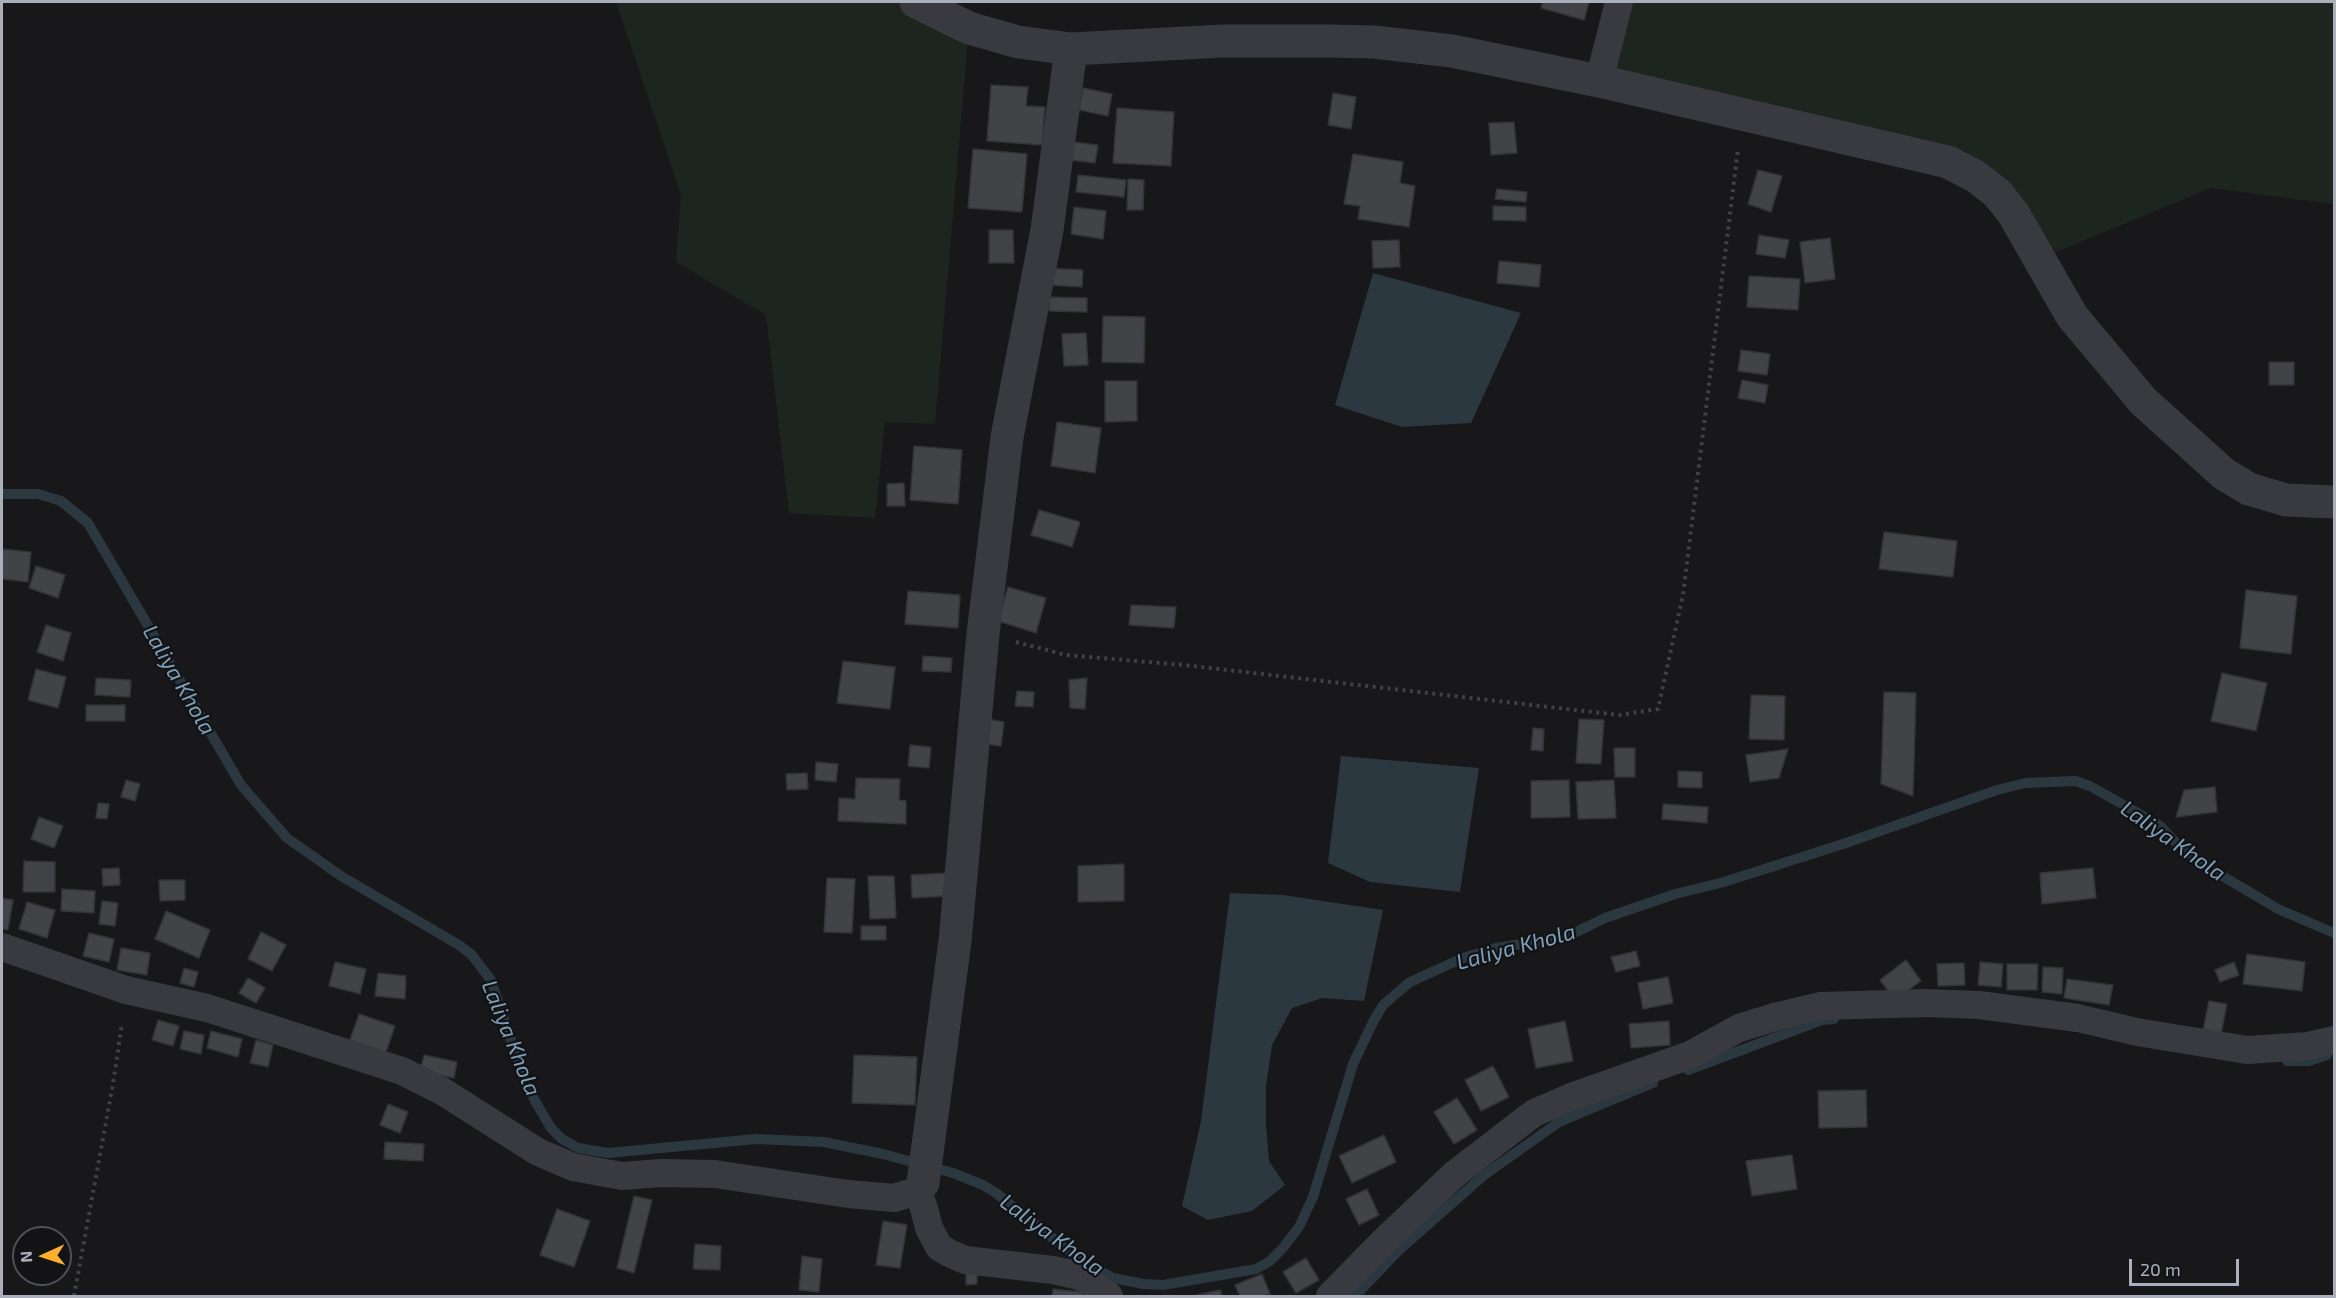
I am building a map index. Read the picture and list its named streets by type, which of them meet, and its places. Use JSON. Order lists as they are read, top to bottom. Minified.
{"water":["Laliya Khola"],"scale_bar":"20 m","north":"left"}
